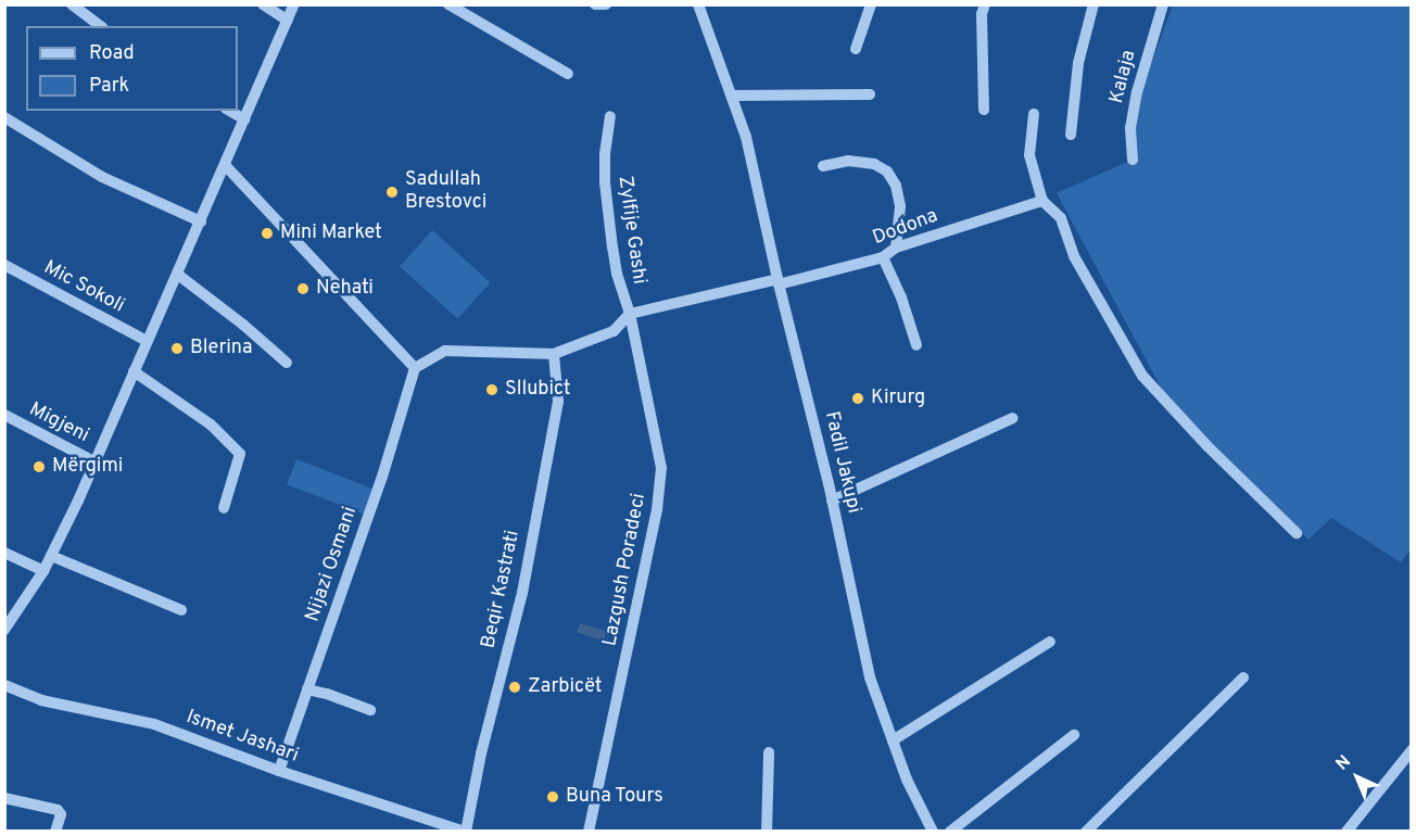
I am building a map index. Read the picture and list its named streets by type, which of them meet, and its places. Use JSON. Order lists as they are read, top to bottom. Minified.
{"streets":{"street":["Kalaja","Dodona","Zylfije Gashi","Mic Sokoli","Migjeni","Fadil Jakupi","Nijazi Osmani","Lazgush Poradeci","Beqir Kastrati","Ismet Jashari"]},"crossings":[["Dodona","Zylfije Gashi"],["Dodona","Fadil Jakupi"],["Zylfije Gashi","Fadil Jakupi"],["Zylfije Gashi","Lazgush Poradeci"],["Nijazi Osmani","Ismet Jashari"],["Beqir Kastrati","Ismet Jashari"]],"places":["Sadullah Brestovci","Mini Market","Nehati","Blerina","Sllubict","Kirurg","Mërgimi","Zarbicët","Buna Tours"],"legend":["Road","Park"],"north":"top left"}
